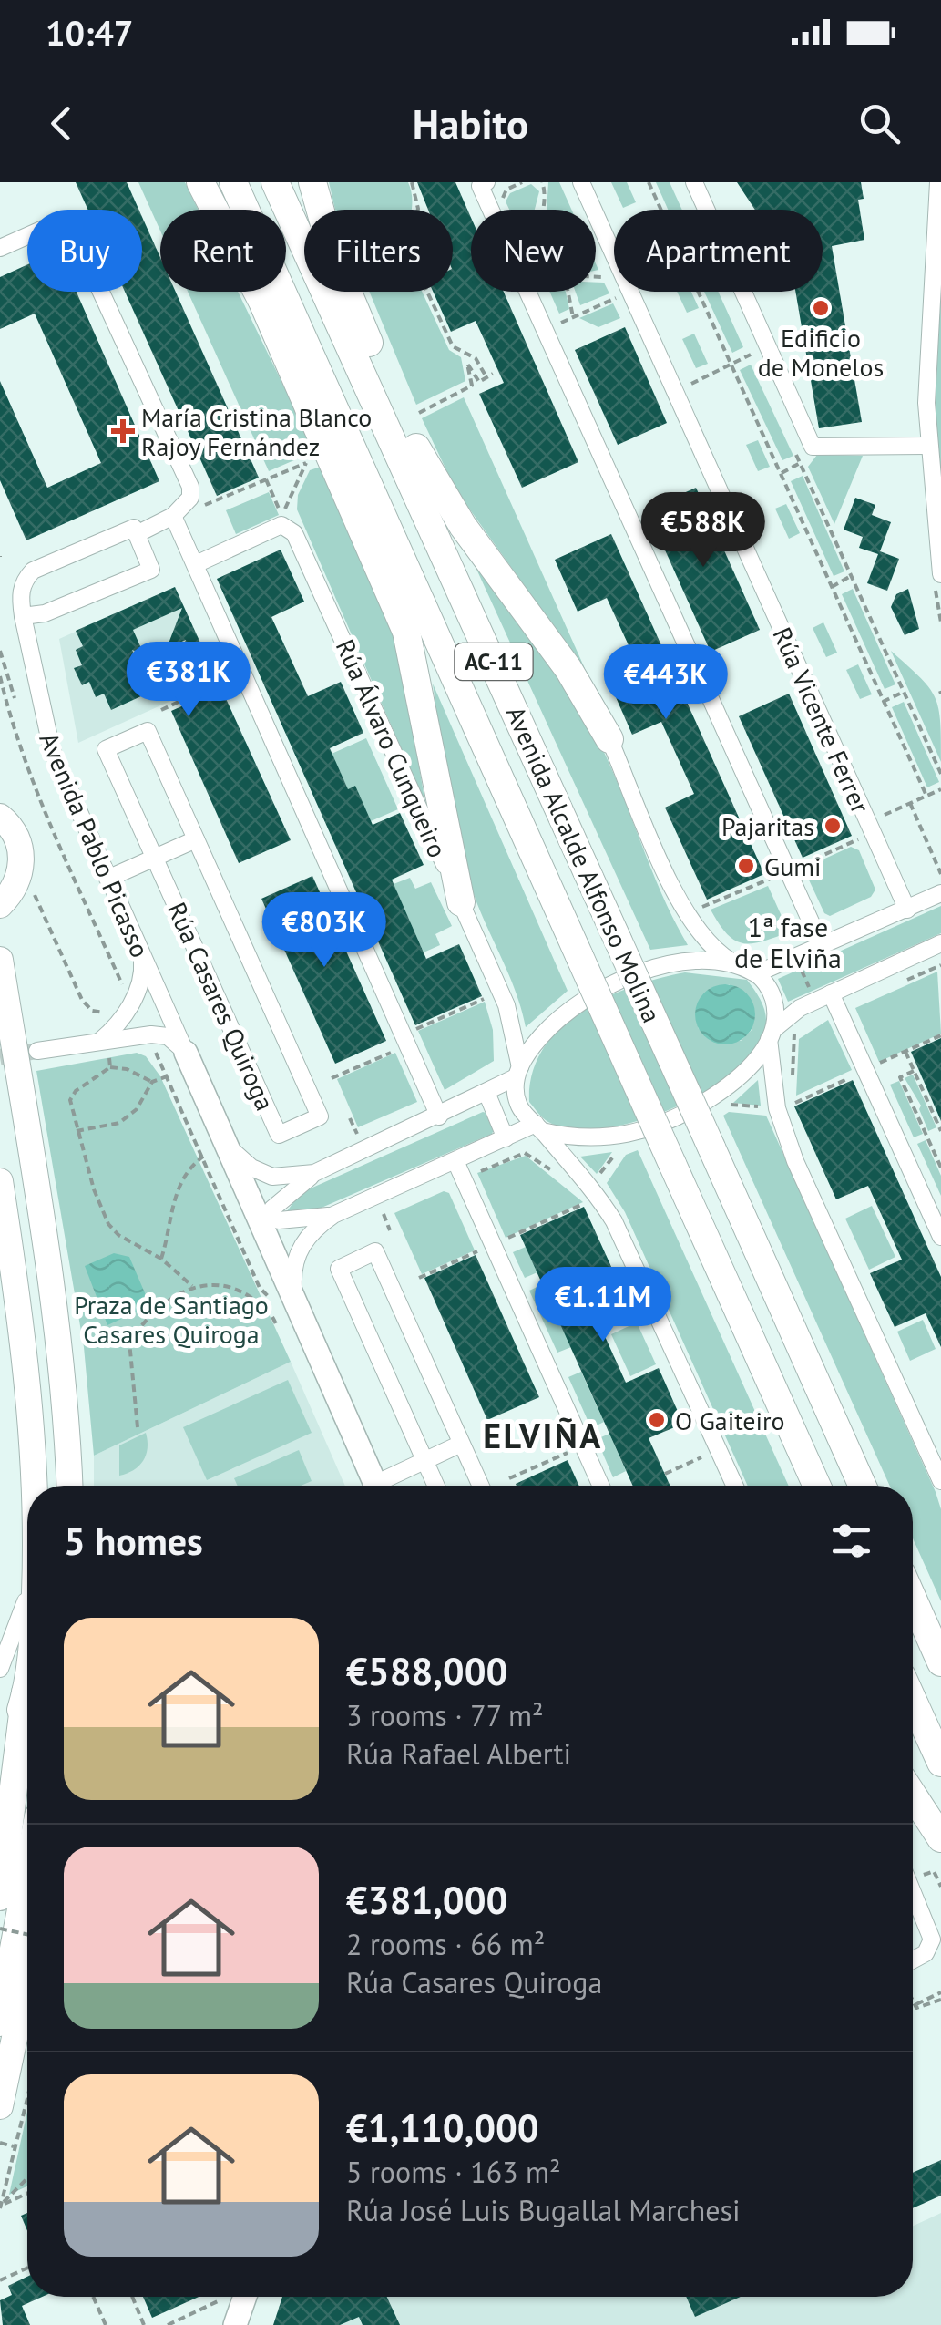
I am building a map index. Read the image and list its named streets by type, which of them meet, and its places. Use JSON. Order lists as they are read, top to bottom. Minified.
{"streets":{"highway":["AC-11","Avenida Alcalde Alfonso Molina"],"street":["Rúa Vicente Ferrer","Rúa Álvaro Cunqueiro","Avenida Pablo Picasso","Rúa Casares Quiroga"]},"districts":["1ª fase de Elviña","ELVIÑA"],"parks":["Praza de Santiago Casares Quiroga"],"places":{"other":["Edificio de Monelos","Pajaritas","Gumi","O Gaiteiro"],"health":["María Cristina Blanco Rajoy Fernández"]},"page":{"status":"10:47","header":"Habito","chip":["Buy","Rent","Filters","New","Apartment"],"price":["€588K","€381K","€443K","€803K","€1.11M"],"heading":"5 homes","list":[{"name":"€588,000","note":"3 rooms · 77 m² · Rúa Rafael Alberti"},{"name":"€381,000","note":"2 rooms · 66 m² · Rúa Casares Quiroga"},{"name":"€1,110,000","note":"5 rooms · 163 m² · Rúa José Luis Bugallal Marchesi"}]}}
